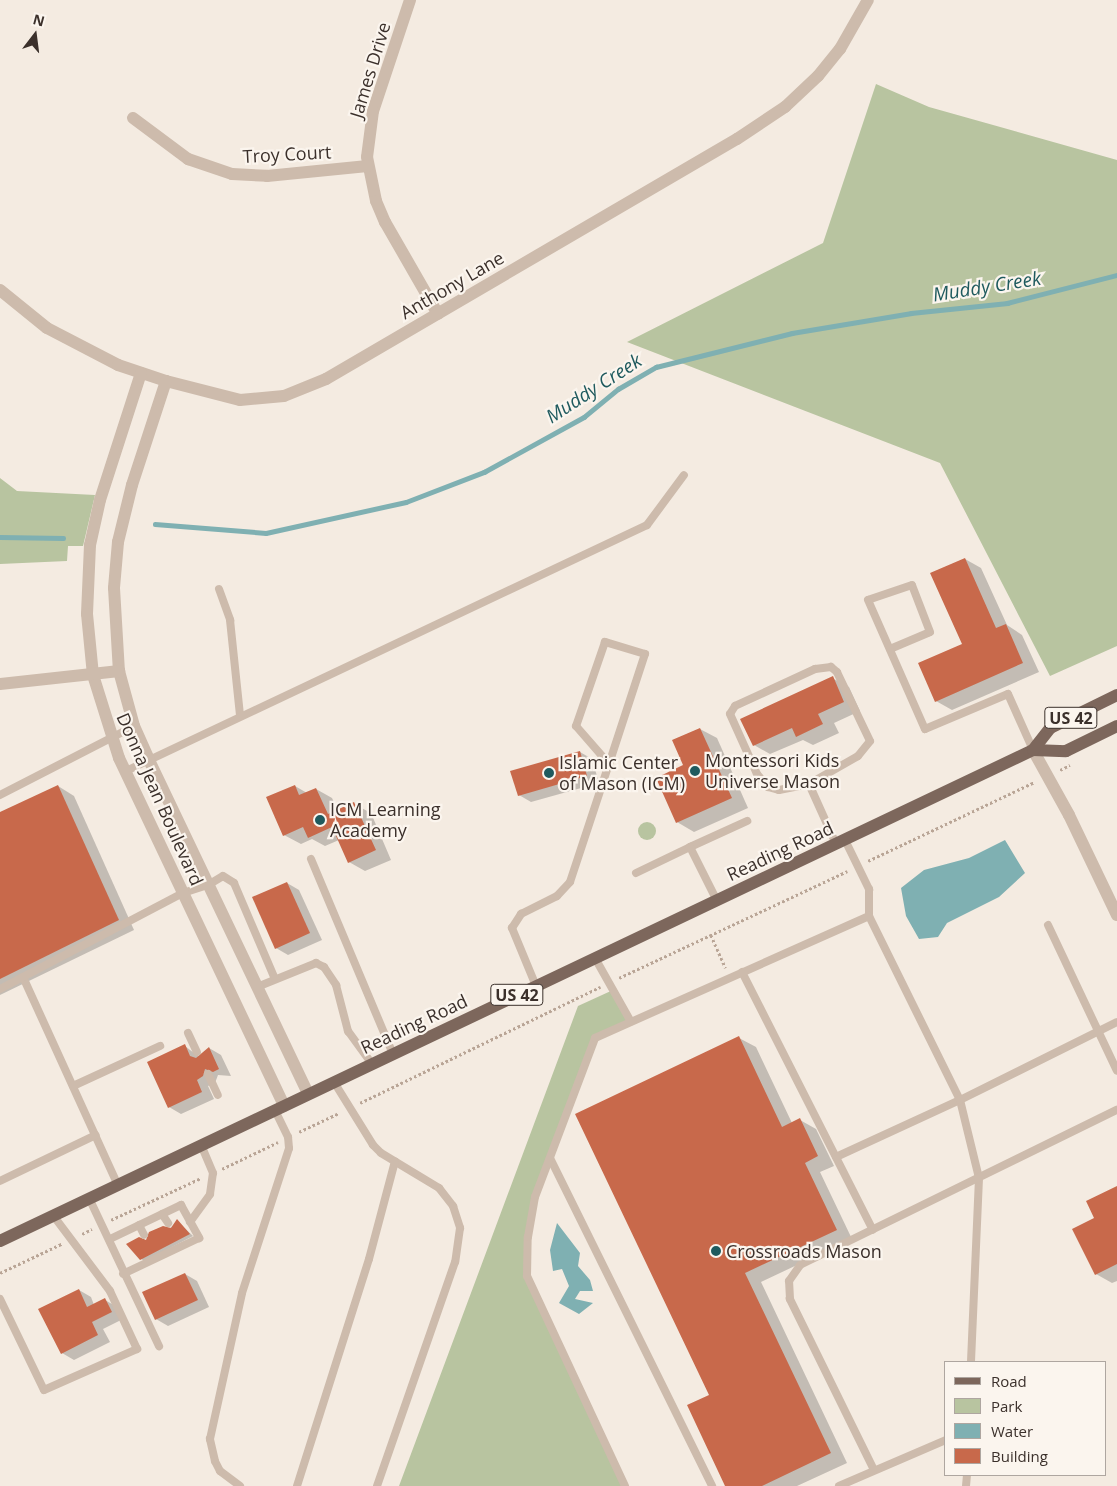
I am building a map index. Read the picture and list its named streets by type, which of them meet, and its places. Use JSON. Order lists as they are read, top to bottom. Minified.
{"streets":{"main road":["US 42","Reading Road"],"street":["James Drive","Troy Court","Anthony Lane","Donna Jean Boulevard"]},"crossings":[["James Drive","Troy Court"],["James Drive","Anthony Lane"],["Anthony Lane","Donna Jean Boulevard"],["Donna Jean Boulevard","Reading Road"]],"water":["Muddy Creek"],"places":["Montessori Kids Universe Mason","Islamic Center of Mason (ICM)","ICM Learning Academy","Crossroads Mason"],"legend":["Road","Park","Water","Building"],"north":"top"}
